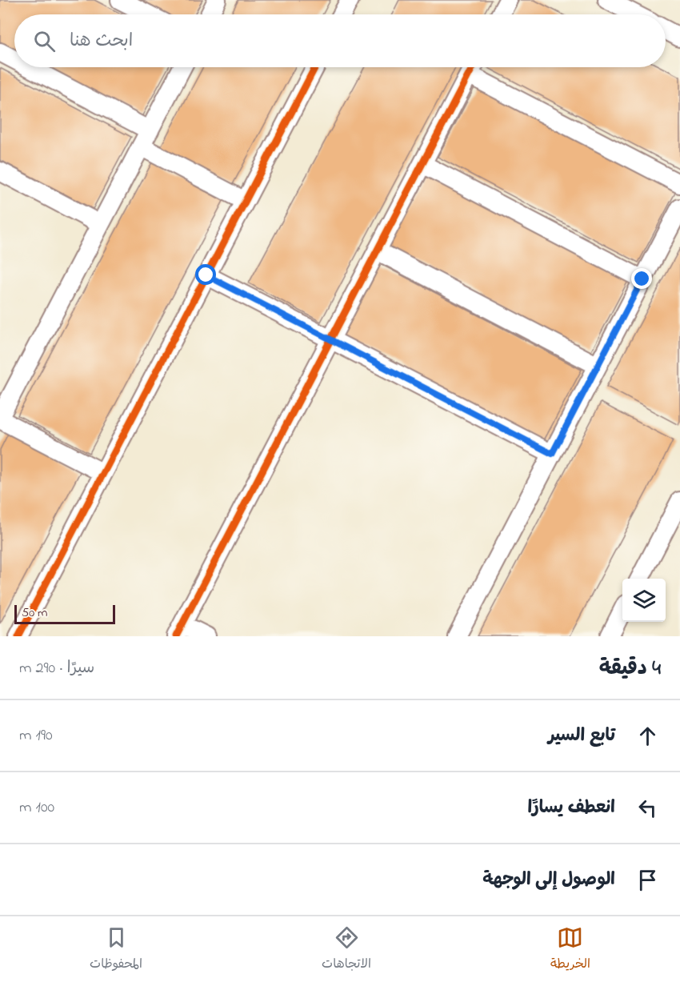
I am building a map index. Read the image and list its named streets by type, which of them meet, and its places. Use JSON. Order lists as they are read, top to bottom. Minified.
{"scale_bar":"50 m","page":{"search":"ابحث هنا","scale":"50 m","heading":["4 دقيقة","سيرًا · 290 m"],"list":[["تابع السير","190 m"],["انعطف يسارًا","100 m"],"الوصول إلى الوجهة"],"nav":["الخريطة","الاتجاهات","المحفوظات"]}}
